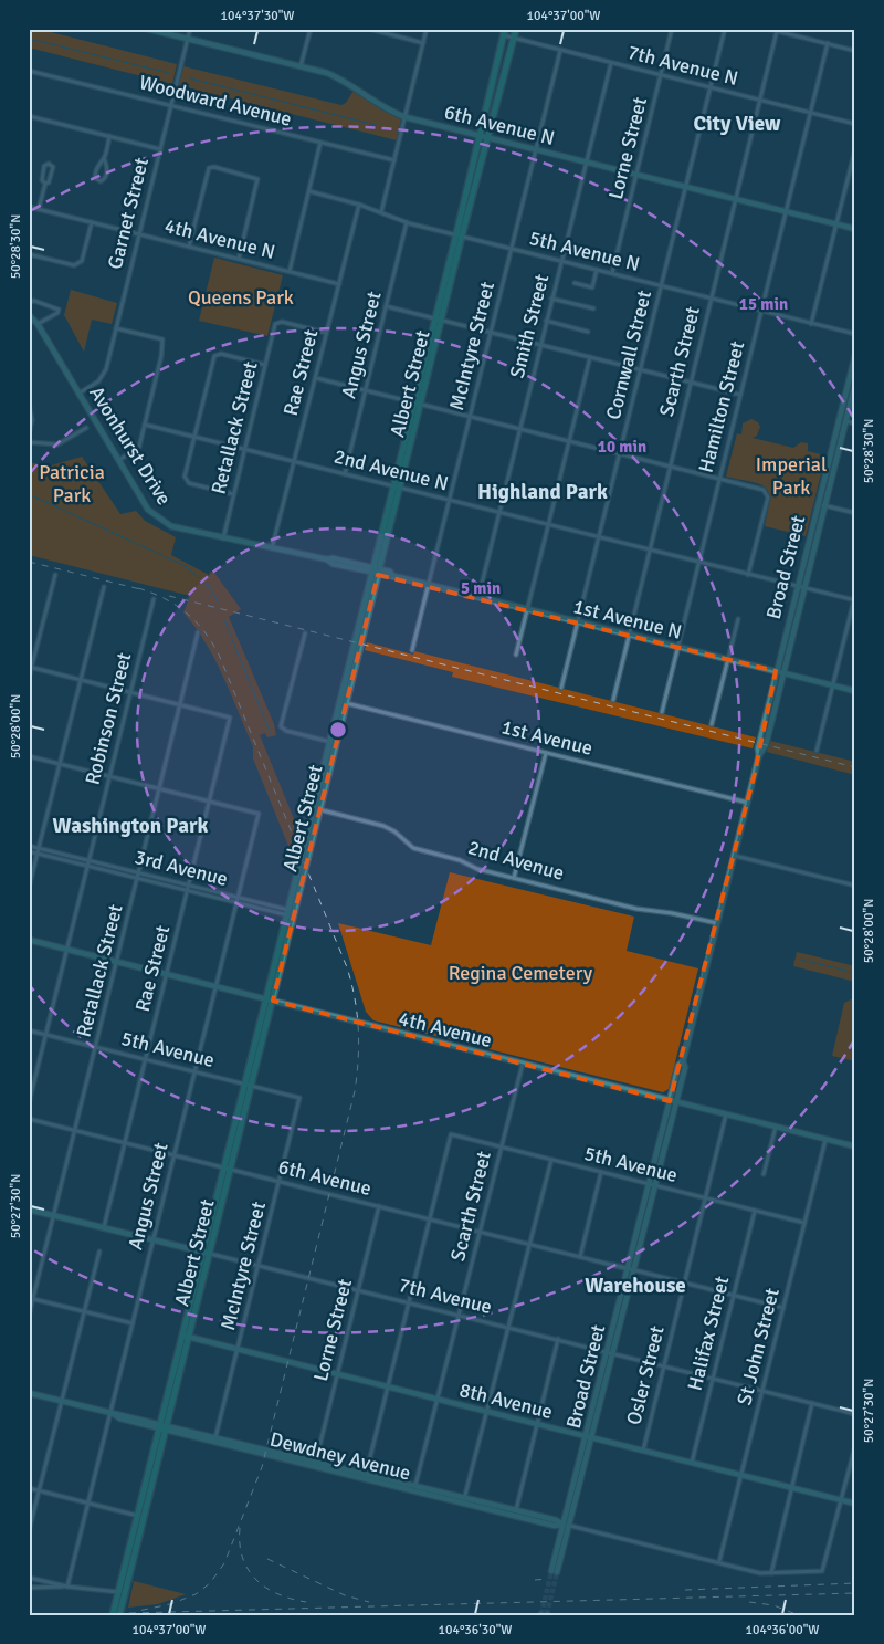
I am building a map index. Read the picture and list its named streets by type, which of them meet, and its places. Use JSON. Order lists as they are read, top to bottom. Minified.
{"streets":{"main road":["6th Avenue N","Albert Street","Avonhurst Drive","Broad Street","1st Avenue N","4th Avenue","7th Avenue","8th Avenue","Dewdney Avenue"],"street":["7th Avenue N","Woodward Avenue","Lorne Street","Garnet Street","4th Avenue N","5th Avenue N","Smith Street","Angus Street","McIntyre Street","Cornwall Street","Scarth Street","Rae Street","Hamilton Street","Retallack Street","2nd Avenue N","Robinson Street","1st Avenue","2nd Avenue","3rd Avenue","5th Avenue","6th Avenue","Halifax Street","St John Street","Osler Street"]},"crossings":[["7th Avenue N","Lorne Street"],["7th Avenue N","Smith Street"],["7th Avenue N","McIntyre Street"],["7th Avenue N","Cornwall Street"],["7th Avenue N","Scarth Street"],["7th Avenue N","Albert Street"],["7th Avenue N","Hamilton Street"],["Woodward Avenue","Garnet Street"],["6th Avenue N","Lorne Street"],["6th Avenue N","Garnet Street"],["6th Avenue N","Smith Street"],["6th Avenue N","McIntyre Street"],["6th Avenue N","Cornwall Street"],["6th Avenue N","Scarth Street"],["6th Avenue N","Albert Street"],["6th Avenue N","Hamilton Street"],["Lorne Street","5th Avenue N"],["Lorne Street","6th Avenue"],["Lorne Street","7th Avenue"],["Lorne Street","8th Avenue"],["Lorne Street","Dewdney Avenue"],["Garnet Street","4th Avenue N"],["Garnet Street","Avonhurst Drive"],["4th Avenue N","Rae Street"],["5th Avenue N","Smith Street"],["5th Avenue N","Angus Street"],["5th Avenue N","McIntyre Street"],["5th Avenue N","Cornwall Street"],["5th Avenue N","Scarth Street"],["5th Avenue N","Rae Street"],["5th Avenue N","Albert Street"],["5th Avenue N","Hamilton Street"],["Smith Street","2nd Avenue N"],["Smith Street","1st Avenue N"],["Angus Street","Rae Street"],["Angus Street","2nd Avenue N"],["Angus Street","3rd Avenue"],["Angus Street","4th Avenue"],["Angus Street","5th Avenue"],["Angus Street","6th Avenue"],["Angus Street","7th Avenue"],["Angus Street","Dewdney Avenue"],["McIntyre Street","2nd Avenue N"],["McIntyre Street","1st Avenue N"],["McIntyre Street","5th Avenue"],["McIntyre Street","6th Avenue"],["McIntyre Street","7th Avenue"],["McIntyre Street","8th Avenue"],["McIntyre Street","Dewdney Avenue"],["Cornwall Street","2nd Avenue N"],["Cornwall Street","1st Avenue N"],["Scarth Street","2nd Avenue N"],["Scarth Street","1st Avenue N"],["Scarth Street","4th Avenue"],["Scarth Street","5th Avenue"],["Scarth Street","6th Avenue"],["Scarth Street","7th Avenue"],["Scarth Street","8th Avenue"],["Scarth Street","Dewdney Avenue"],["Rae Street","Retallack Street"],["Rae Street","Avonhurst Drive"],["Rae Street","2nd Avenue N"],["Rae Street","3rd Avenue"],["Rae Street","4th Avenue"],["Rae Street","5th Avenue"],["Rae Street","6th Avenue"],["Rae Street","7th Avenue"],["Albert Street","Avonhurst Drive"],["Albert Street","2nd Avenue N"],["Albert Street","1st Avenue N"],["Albert Street","1st Avenue"],["Albert Street","2nd Avenue"],["Albert Street","3rd Avenue"],["Albert Street","4th Avenue"],["Albert Street","5th Avenue"],["Albert Street","6th Avenue"],["Albert Street","7th Avenue"],["Albert Street","8th Avenue"],["Albert Street","Dewdney Avenue"],["Hamilton Street","2nd Avenue N"],["Hamilton Street","1st Avenue N"],["Retallack Street","Avonhurst Drive"],["Retallack Street","2nd Avenue N"],["Retallack Street","3rd Avenue"],["Retallack Street","4th Avenue"],["Retallack Street","5th Avenue"],["Retallack Street","6th Avenue"],["Retallack Street","7th Avenue"],["Avonhurst Drive","1st Avenue N"],["2nd Avenue N","Broad Street"],["Broad Street","1st Avenue N"],["Broad Street","1st Avenue"],["Broad Street","2nd Avenue"],["Broad Street","4th Avenue"],["Broad Street","5th Avenue"],["Broad Street","6th Avenue"],["Broad Street","7th Avenue"],["Broad Street","8th Avenue"],["Broad Street","Dewdney Avenue"],["Robinson Street","3rd Avenue"],["Robinson Street","4th Avenue"],["Robinson Street","5th Avenue"],["4th Avenue","St John Street"],["4th Avenue","Osler Street"],["5th Avenue","6th Avenue"],["5th Avenue","Halifax Street"],["5th Avenue","St John Street"],["5th Avenue","Osler Street"],["6th Avenue","Halifax Street"],["6th Avenue","St John Street"],["6th Avenue","Osler Street"],["7th Avenue","Halifax Street"],["7th Avenue","St John Street"],["7th Avenue","Osler Street"],["Halifax Street","8th Avenue"],["St John Street","8th Avenue"],["St John Street","Dewdney Avenue"],["Osler Street","8th Avenue"],["8th Avenue","Dewdney Avenue"]],"districts":["City View","Highland Park","Washington Park","Warehouse"],"parks":["Queens Park","Imperial Park","Patricia Park","Regina Cemetery"],"coordinates":["104°37'30\"W","104°37'00\"W","50°28'30\"N","50°28'00\"N","50°27'30\"N","104°36'30\"W","104°36'00\"W"],"rings":["15 min","10 min","5 min"]}
